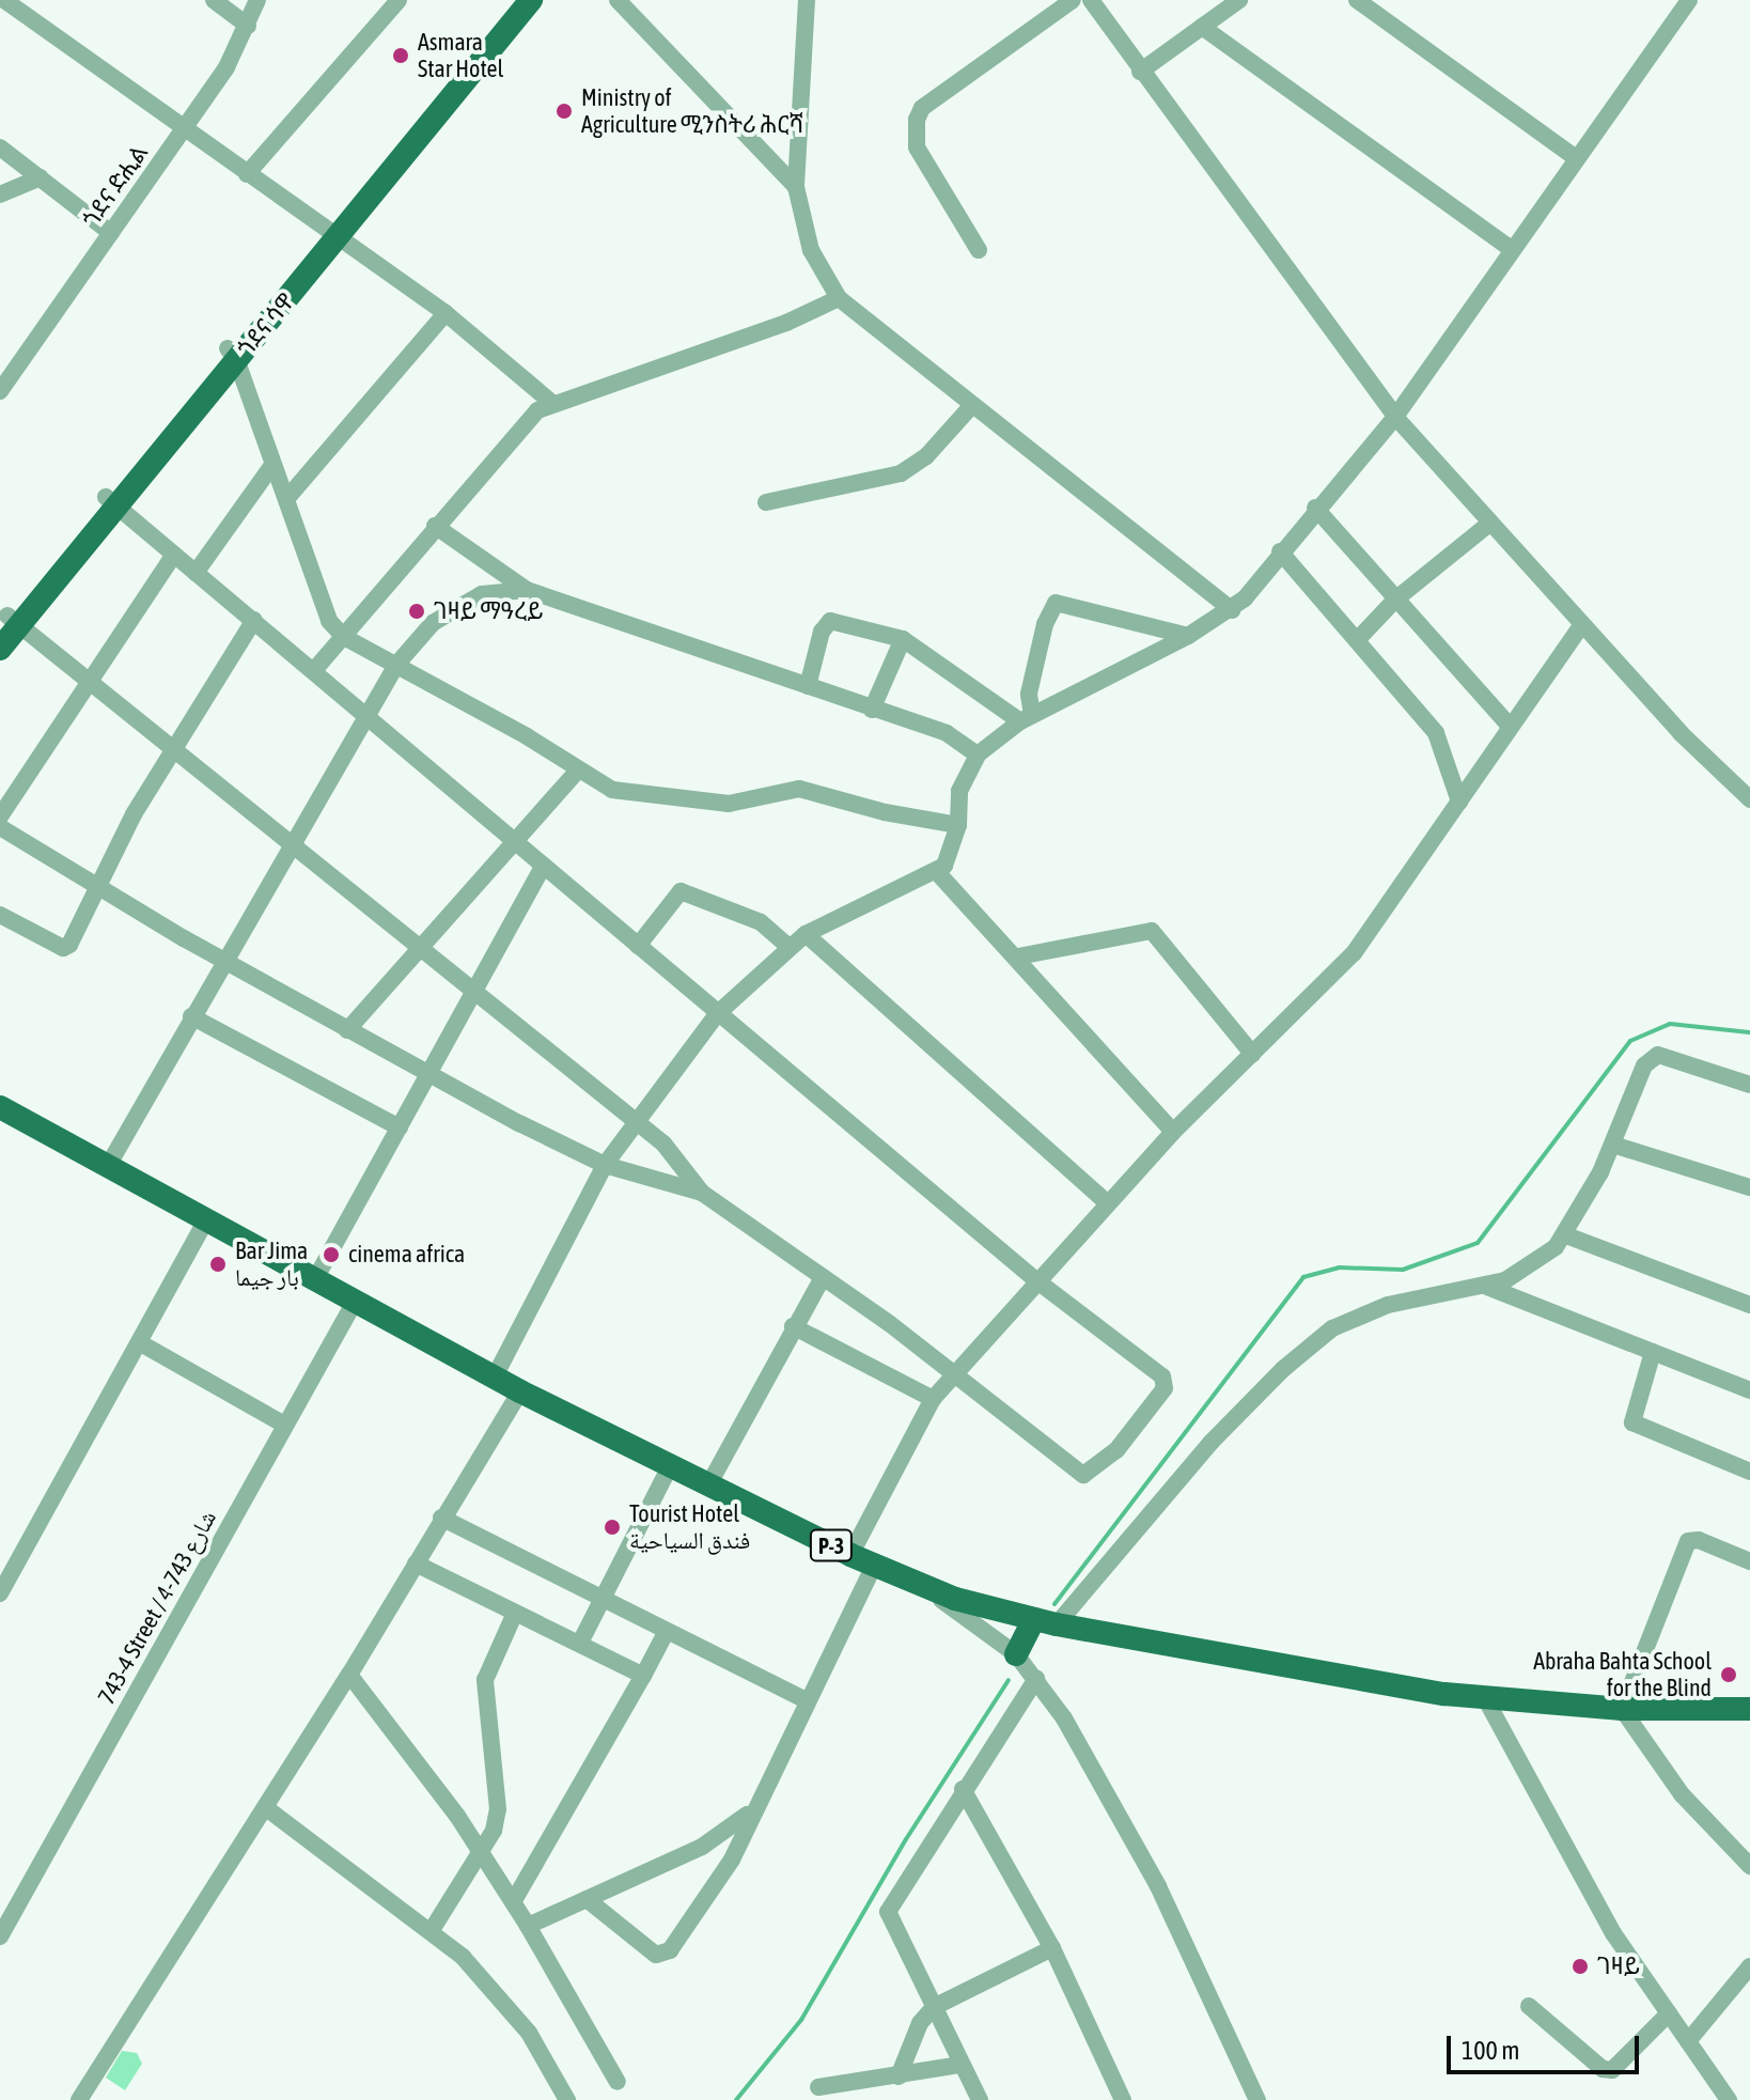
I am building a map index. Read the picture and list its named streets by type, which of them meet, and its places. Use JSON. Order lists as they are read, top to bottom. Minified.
{"streets":{"main road":["ጎደና ሳዋ","P-3"],"street":["ጎደና ድሒል","743-4 Street / شارع 743-4"]},"crossings":[["P-3","743-4 Street / شارع 743-4"]],"places":["Asmara Star Hotel","Ministry of Agriculture ሚንስትሪ ሕርሻ","ገዛይ ማዓረይ","cinema africa","Bar Jima بار جيما","Tourist Hotel فندق السياحية","Abraha Bahta School for the Blind","ገዛይ"],"scale_bar":"100 m"}
